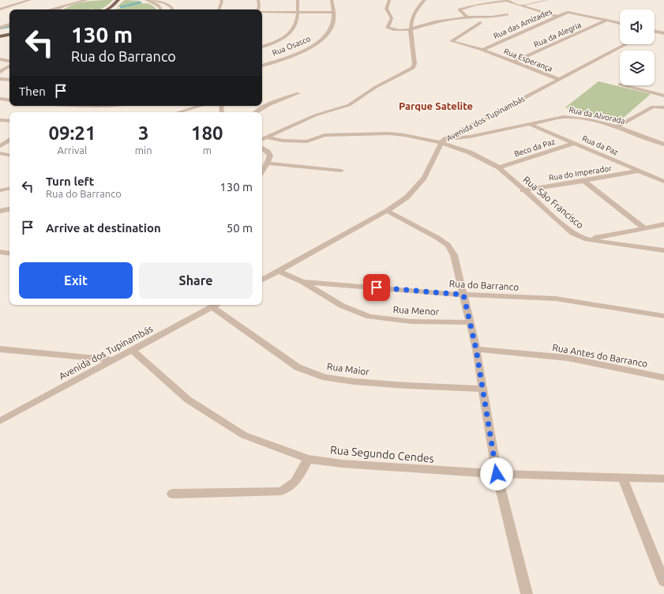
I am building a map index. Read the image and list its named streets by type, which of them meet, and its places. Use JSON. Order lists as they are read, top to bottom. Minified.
{"streets":{"street":["Rua das Amizades","Rua da Alegria","Rua Osasco","Rua Esperança","Rua da Alvorada","Avenida dos Tupinambás","Rua da Paz","Beco da Paz","Rua do Imperador","Rua São Francisco","Rua do Barranco","Rua Menor","Rua Antes do Barranco","Rua Maior","Rua Segundo Cendes"]},"crossings":[["Rua das Amizades","Rua da Alegria"],["Rua das Amizades","Rua Esperança"],["Rua da Alegria","Rua Esperança"],["Rua Esperança","Avenida dos Tupinambás"],["Rua da Alvorada","Avenida dos Tupinambás"],["Rua da Alvorada","Rua da Paz"],["Rua da Alvorada","Rua São Francisco"],["Avenida dos Tupinambás","Rua São Francisco"],["Avenida dos Tupinambás","Rua Menor"],["Avenida dos Tupinambás","Rua Maior"],["Avenida dos Tupinambás","Rua Segundo Cendes"],["Rua da Paz","Beco da Paz"],["Rua da Paz","Rua do Imperador"],["Beco da Paz","Rua São Francisco"],["Rua do Imperador","Rua São Francisco"],["Rua do Barranco","Rua Menor"]],"districts":["Parque Satelite"],"page":{"turn":["130 m","Rua do Barranco"],"then":"Then","eta":["09:21","Arrival","3","min","180","m"],"list":[{"name":"Turn left","note":"Rua do Barranco","value":"130 m"},{"name":"Arrive at destination","value":"50 m"}],"buttons":["Exit","Share"]}}
